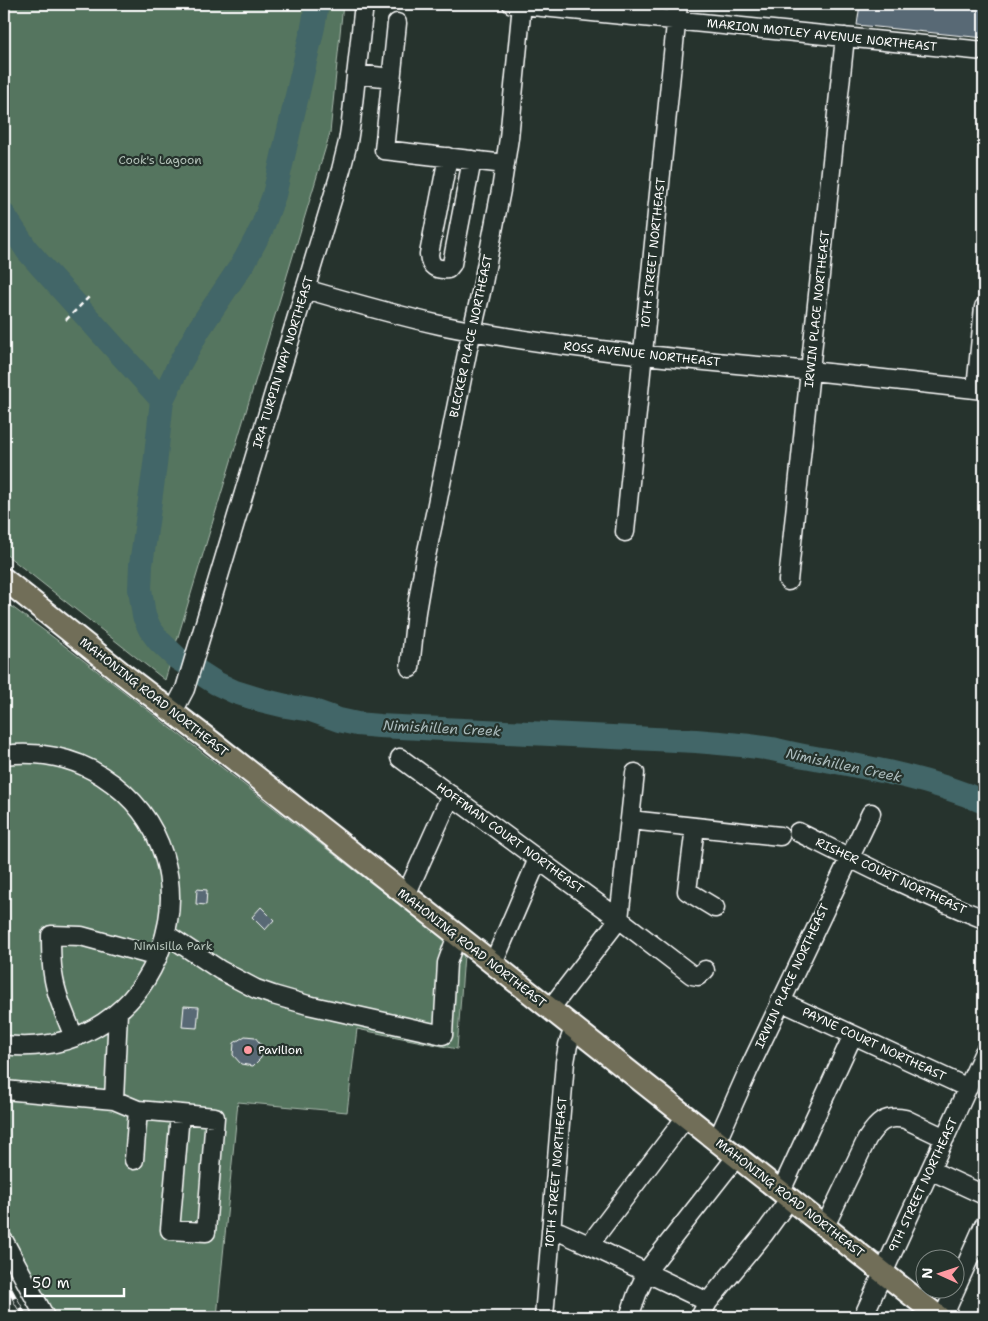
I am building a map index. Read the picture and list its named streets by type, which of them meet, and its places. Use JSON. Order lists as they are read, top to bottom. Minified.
{"streets":{"main road":["MAHONING ROAD NORTHEAST"],"street":["MARION MOTLEY AVENUE NORTHEAST","10TH STREET NORTHEAST","IRWIN PLACE NORTHEAST","BLECKER PLACE NORTHEAST","ROSS AVENUE NORTHEAST","IRA TURPIN WAY NORTHEAST","HOFFMAN COURT NORTHEAST","RISHER COURT NORTHEAST","PAYNE COURT NORTHEAST","9TH STREET NORTHEAST"]},"crossings":[["MARION MOTLEY AVENUE NORTHEAST","10TH STREET NORTHEAST"],["MARION MOTLEY AVENUE NORTHEAST","IRWIN PLACE NORTHEAST"],["MARION MOTLEY AVENUE NORTHEAST","BLECKER PLACE NORTHEAST"],["10TH STREET NORTHEAST","ROSS AVENUE NORTHEAST"],["10TH STREET NORTHEAST","MAHONING ROAD NORTHEAST"],["IRWIN PLACE NORTHEAST","ROSS AVENUE NORTHEAST"],["IRWIN PLACE NORTHEAST","MAHONING ROAD NORTHEAST"],["IRWIN PLACE NORTHEAST","RISHER COURT NORTHEAST"],["IRWIN PLACE NORTHEAST","PAYNE COURT NORTHEAST"],["BLECKER PLACE NORTHEAST","ROSS AVENUE NORTHEAST"],["ROSS AVENUE NORTHEAST","IRA TURPIN WAY NORTHEAST"],["IRA TURPIN WAY NORTHEAST","MAHONING ROAD NORTHEAST"],["MAHONING ROAD NORTHEAST","9TH STREET NORTHEAST"],["PAYNE COURT NORTHEAST","9TH STREET NORTHEAST"]],"water":["Nimishillen Creek"],"parks":["Cook's Lagoon","Nimisilla Park"],"places":["Pavilion"],"scale_bar":"50 m","north":"left"}
